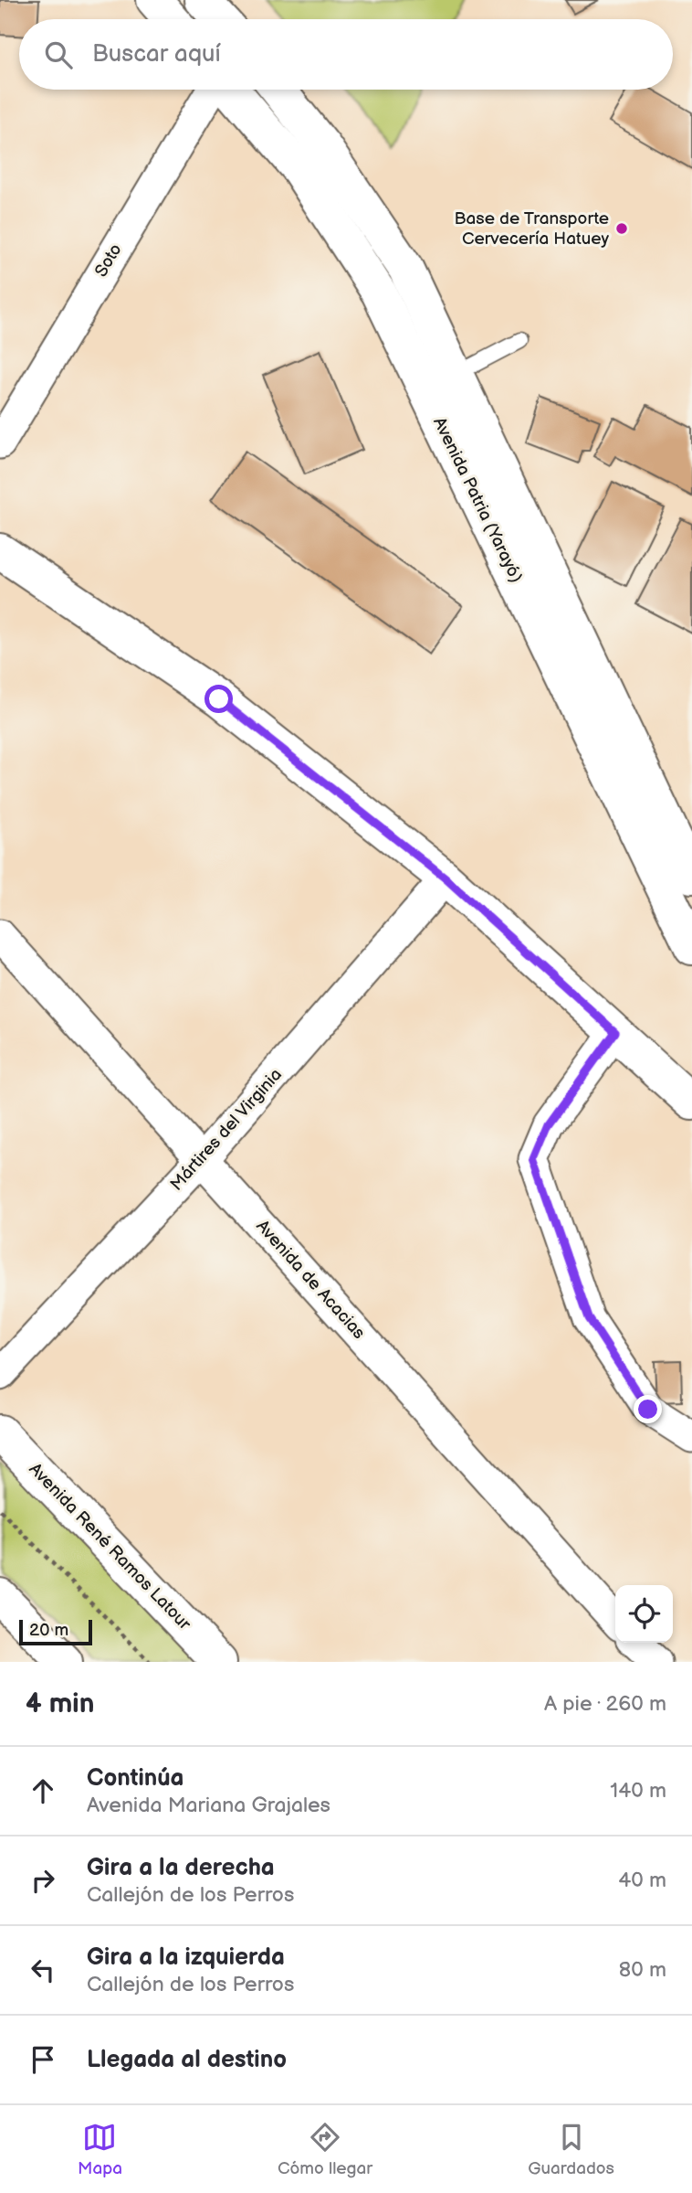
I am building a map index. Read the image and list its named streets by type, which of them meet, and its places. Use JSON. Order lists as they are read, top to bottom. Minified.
{"streets":{"main road":["Avenida Patria (Yarayó)","Avenida René Ramos Latour"],"street":["Soto","Mártires del Virginia","Avenida de Acacias"]},"crossings":[["Mártires del Virginia","Avenida de Acacias"]],"places":["Base de Transporte Cervecería Hatuey"],"scale_bar":"20 m","page":{"search":"Buscar aquí","scale":"20 m","heading":["4 min","A pie · 260 m"],"list":[["Continúa","Avenida Mariana Grajales","140 m"],["Gira a la derecha","Callejón de los Perros","40 m"],["Gira a la izquierda","Callejón de los Perros","80 m"],"Llegada al destino"],"nav":["Mapa","Cómo llegar","Guardados"]}}
